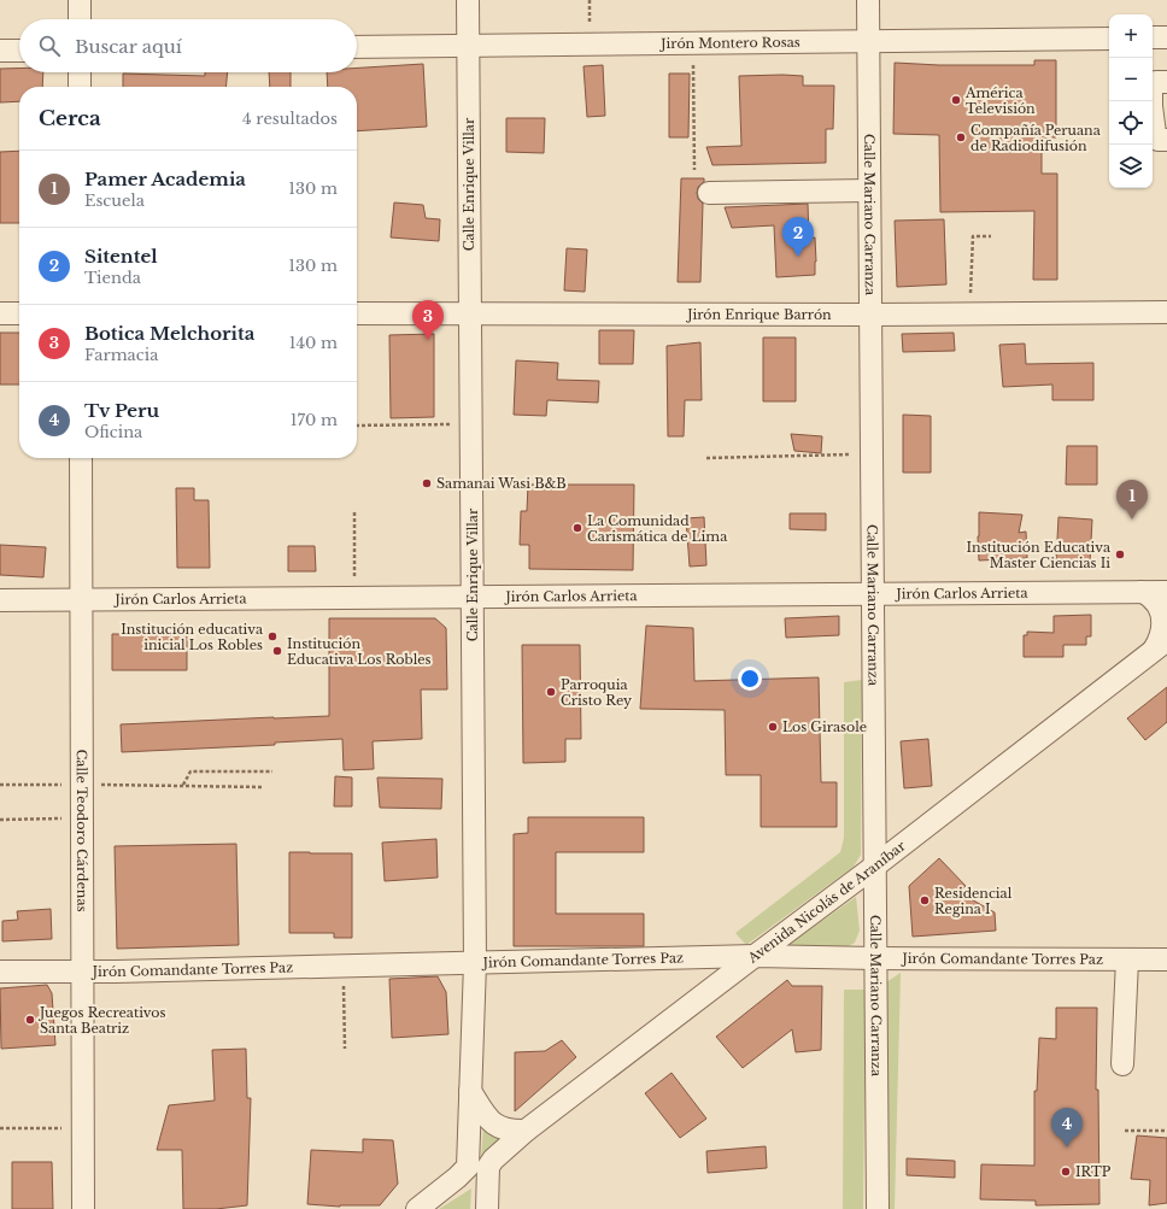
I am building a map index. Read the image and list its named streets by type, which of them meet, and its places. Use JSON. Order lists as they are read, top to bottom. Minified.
{"streets":{"street":["Jirón Montero Rosas","Calle Enrique Villar","Calle Mariano Carranza","Jirón Enrique Barrón","Jirón Carlos Arrieta","Calle Teodoro Cárdenas","Avenida Nicolás de Araníbar","Jirón Comandante Torres Paz"]},"crossings":[["Jirón Montero Rosas","Calle Enrique Villar"],["Jirón Montero Rosas","Calle Mariano Carranza"],["Calle Enrique Villar","Jirón Enrique Barrón"],["Calle Enrique Villar","Jirón Carlos Arrieta"],["Calle Enrique Villar","Avenida Nicolás de Araníbar"],["Calle Enrique Villar","Jirón Comandante Torres Paz"],["Calle Mariano Carranza","Jirón Enrique Barrón"],["Calle Mariano Carranza","Jirón Carlos Arrieta"],["Calle Mariano Carranza","Avenida Nicolás de Araníbar"],["Calle Mariano Carranza","Jirón Comandante Torres Paz"],["Jirón Carlos Arrieta","Calle Teodoro Cárdenas"],["Calle Teodoro Cárdenas","Jirón Comandante Torres Paz"],["Avenida Nicolás de Araníbar","Jirón Comandante Torres Paz"]],"places":["América Televisión","Compañía Peruana de Radiodifusión","Samanai Wasi B&B","La Comunidad Carismática de Lima","Institución Educativa Master Ciencias Ii","Institución educativa inicial Los Robles","Institución Educativa Los Robles","Parroquia Cristo Rey","Los Girasole","Residencial Regina I","Juegos Recreativos Santa Beatriz","IRTP"],"page":{"map_buttons":["+","−"],"search":"Buscar aquí","heading":["Cerca","4 resultados"],"list":[{"mark":"1","name":"Pamer Academia","note":"Escuela","value":"130 m"},{"mark":"2","name":"Sitentel","note":"Tienda","value":"130 m"},{"mark":"3","name":"Botica Melchorita","note":"Farmacia","value":"140 m"},{"mark":"4","name":"Tv Peru","note":"Oficina","value":"170 m"}],"pins":["2","3","1","4"]}}
